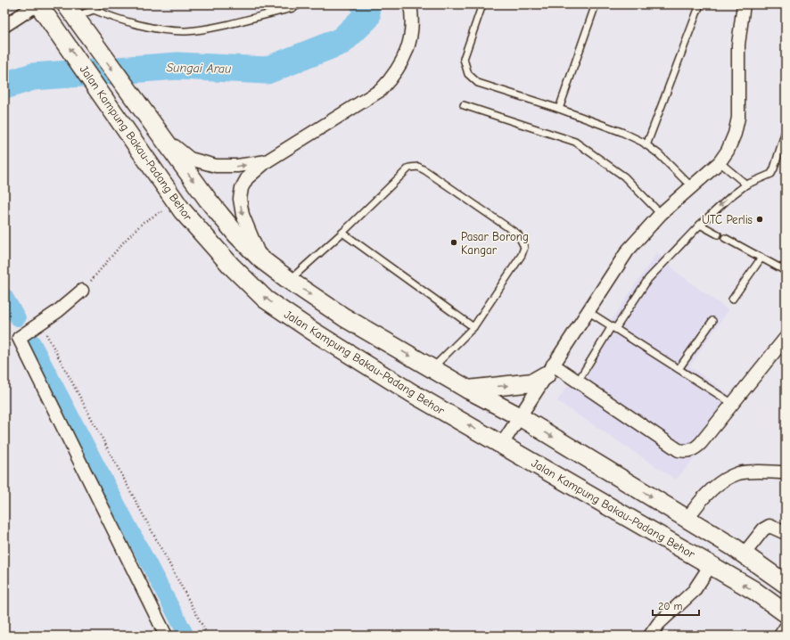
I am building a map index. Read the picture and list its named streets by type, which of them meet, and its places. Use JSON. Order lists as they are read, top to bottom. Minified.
{"streets":{"street":["Jalan Kampung Bakau-Padang Behor"]},"water":["Sungai Arau"],"places":["UTC Perlis","Pasar Borong Kangar"],"scale_bar":"20 m"}
